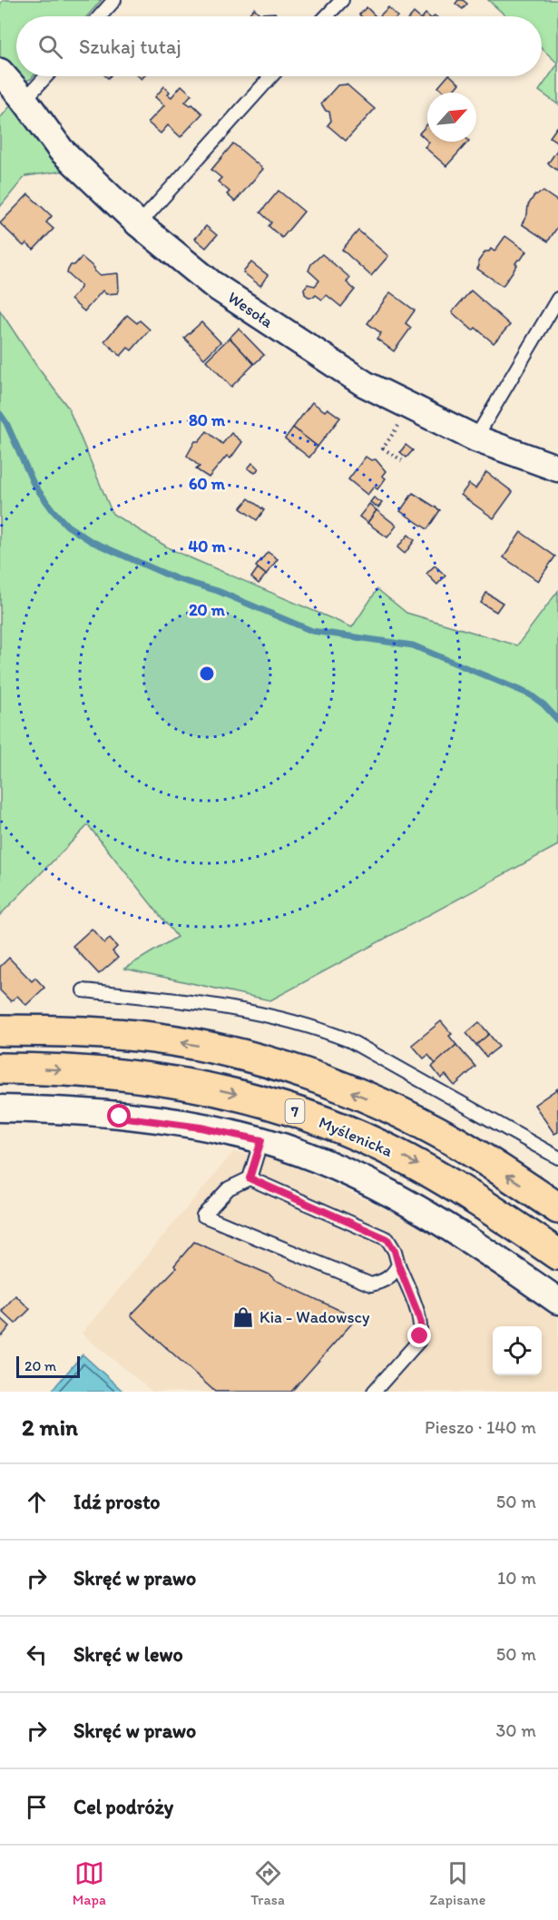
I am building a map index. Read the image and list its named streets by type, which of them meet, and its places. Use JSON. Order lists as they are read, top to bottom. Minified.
{"streets":{"highway":["7","Myślenicka"],"street":["Wesoła"]},"places":{"shop":["Kia - Wadowscy"]},"scale_bar":"20 m","north":"top right","page":{"search":"Szukaj tutaj","scale":"20 m","heading":["2 min","Pieszo · 140 m"],"list":[["Idź prosto","50 m"],["Skręć w prawo","10 m"],["Skręć w lewo","50 m"],["Skręć w prawo","30 m"],"Cel podróży"],"nav":["Mapa","Trasa","Zapisane"]},"rings":["80 m","60 m","40 m","20 m"]}
